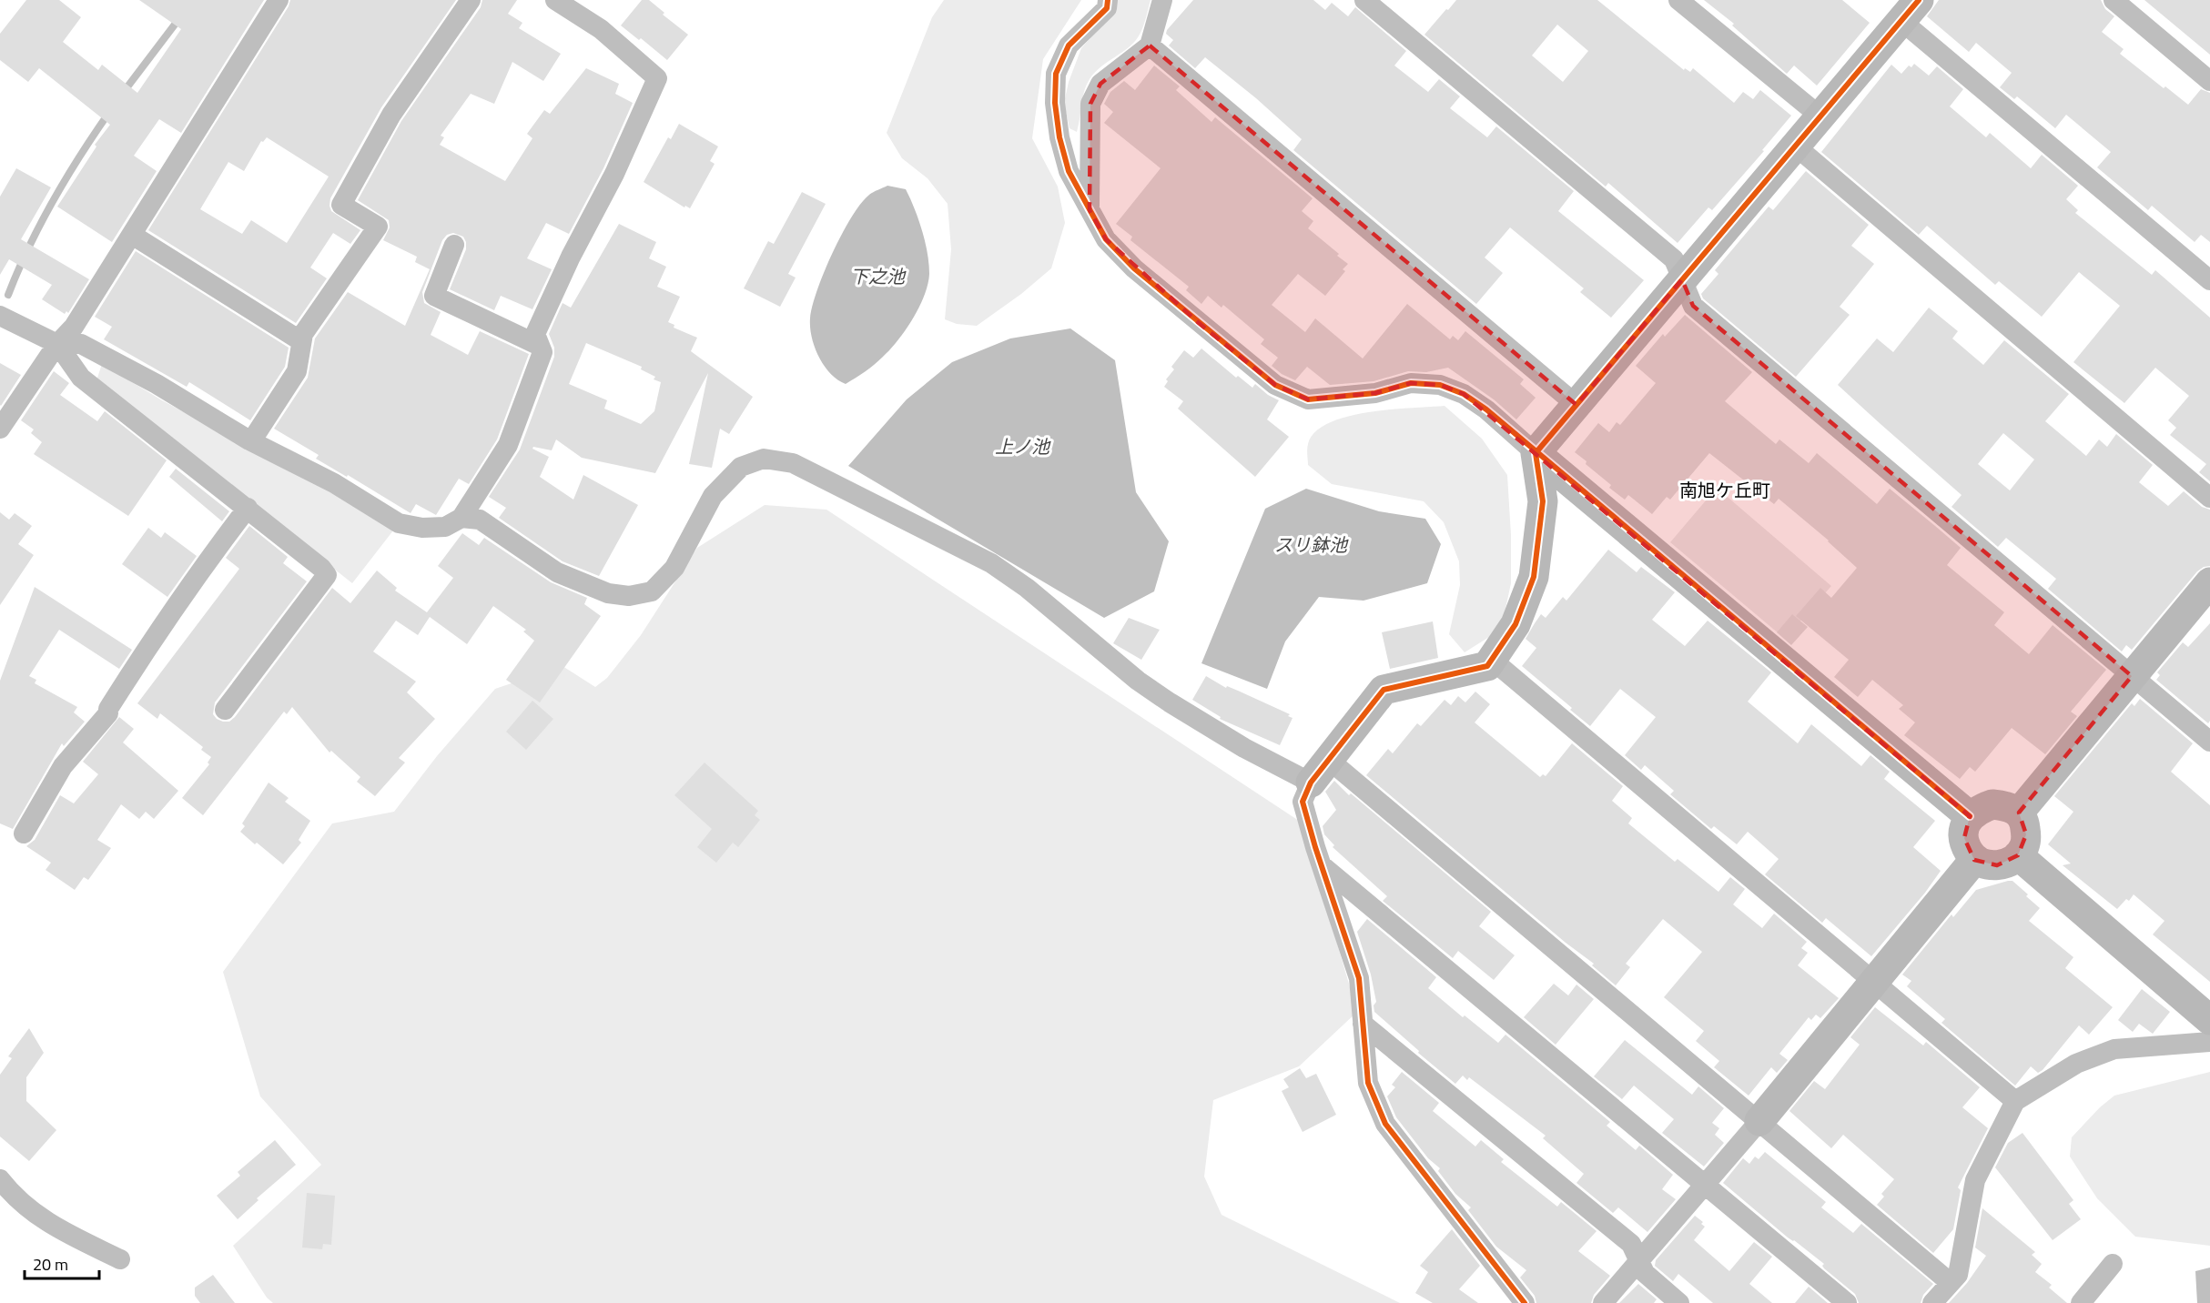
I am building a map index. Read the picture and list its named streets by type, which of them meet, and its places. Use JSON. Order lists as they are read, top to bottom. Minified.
{"districts":["南旭ケ丘町"],"water":["下之池","上ノ池","スリ鉢池"],"scale_bar":"20 m"}
